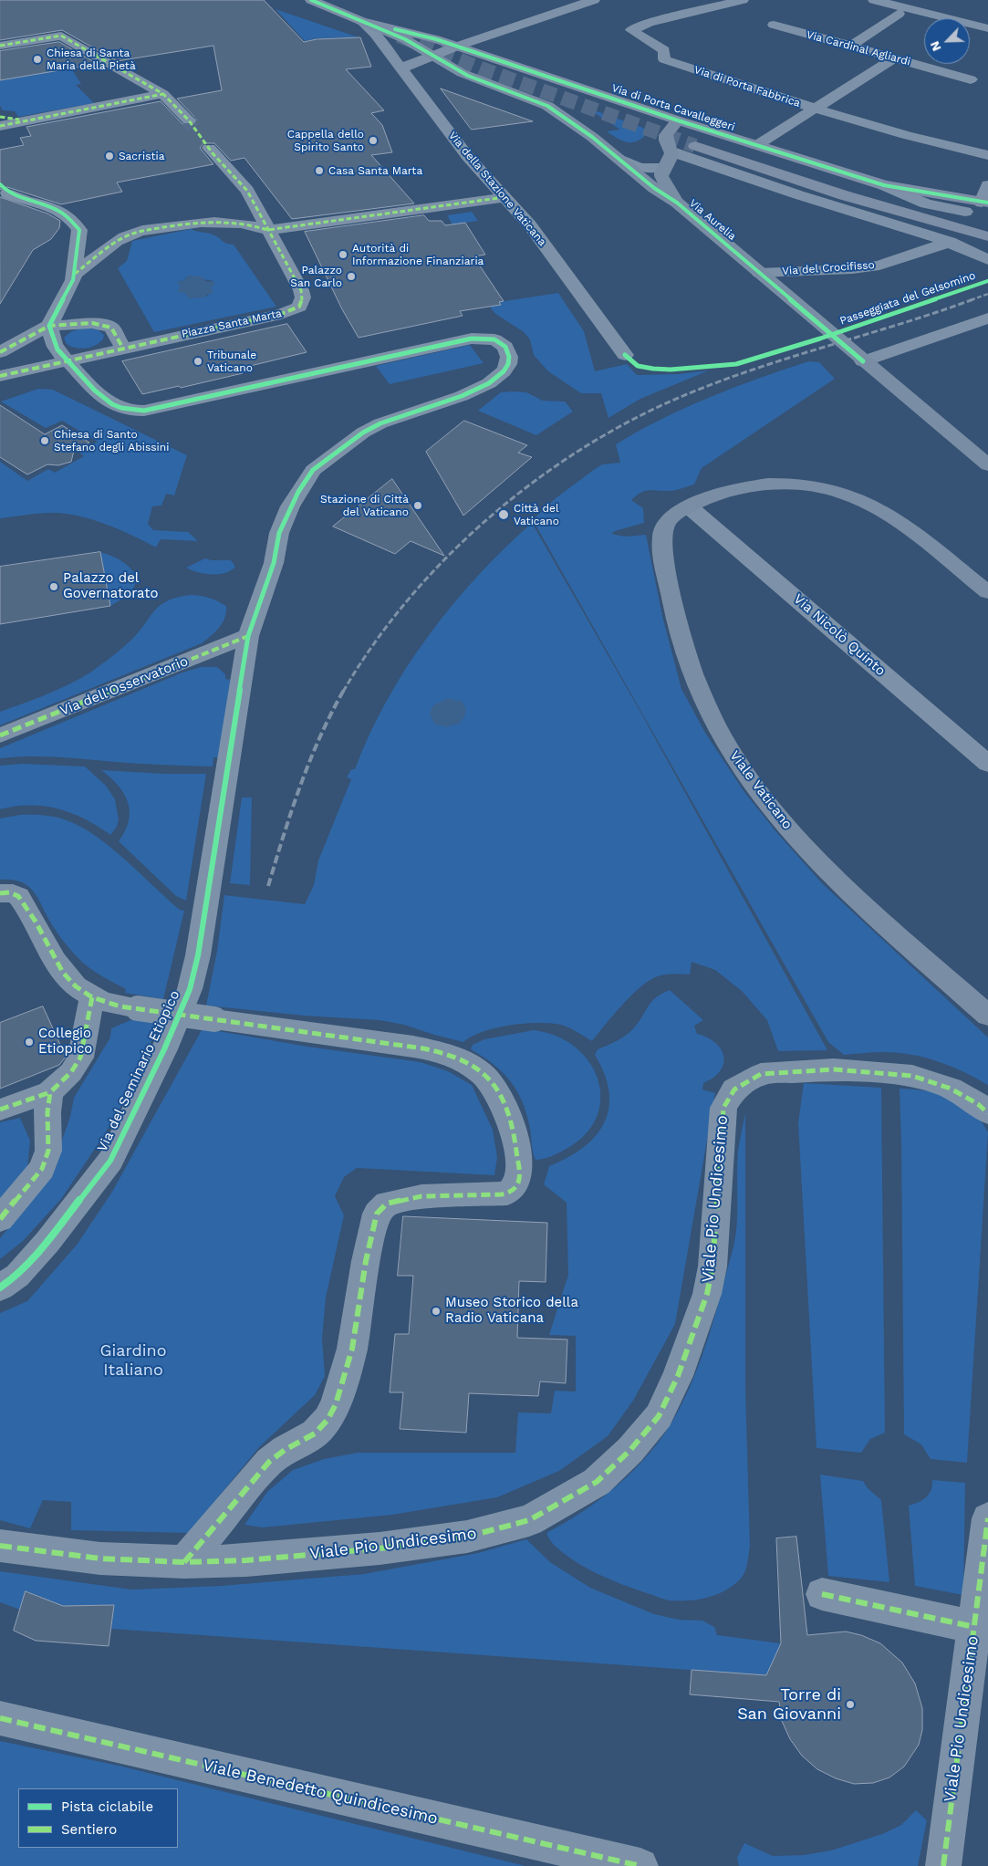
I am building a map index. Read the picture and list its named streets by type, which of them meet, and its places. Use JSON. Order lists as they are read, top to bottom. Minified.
{"streets":{"main road":["Via di Porta Cavalleggeri"],"street":["Via Cardinal Agliardi","Via di Porta Fabbrica","Via della Stazione Vaticana","Via Aurelia","Via del Crocifisso","Piazza Santa Marta","Via Nicolò Quinto","Via dell'Osservatorio","Viale Vaticano","Via del Seminario Etiopico","Viale Pio Undicesimo","Viale Benedetto Quindicesimo"],"cycle path":["Passeggiata del Gelsomino"]},"crossings":[["Via di Porta Cavalleggeri","Via della Stazione Vaticana"],["Via di Porta Cavalleggeri","Via Aurelia"],["Via Aurelia","Via del Crocifisso"],["Via Nicolò Quinto","Viale Vaticano"],["Via dell'Osservatorio","Via del Seminario Etiopico"]],"parks":["Giardino Italiano"],"places":["Chiesa di Santa Maria della Pietà","Cappella dello Spirito Santo","Sacristia","Casa Santa Marta","Autorità di Informazione Finanziaria","Palazzo San Carlo","Tribunale Vaticano","Chiesa di Santo Stefano degli Abissini","Stazione di Città del Vaticano","Città del Vaticano","Palazzo del Governatorato","Collegio Etiopico","Museo Storico della Radio Vaticana","Torre di San Giovanni"],"legend":["Pista ciclabile","Sentiero"],"north":"bottom left"}
